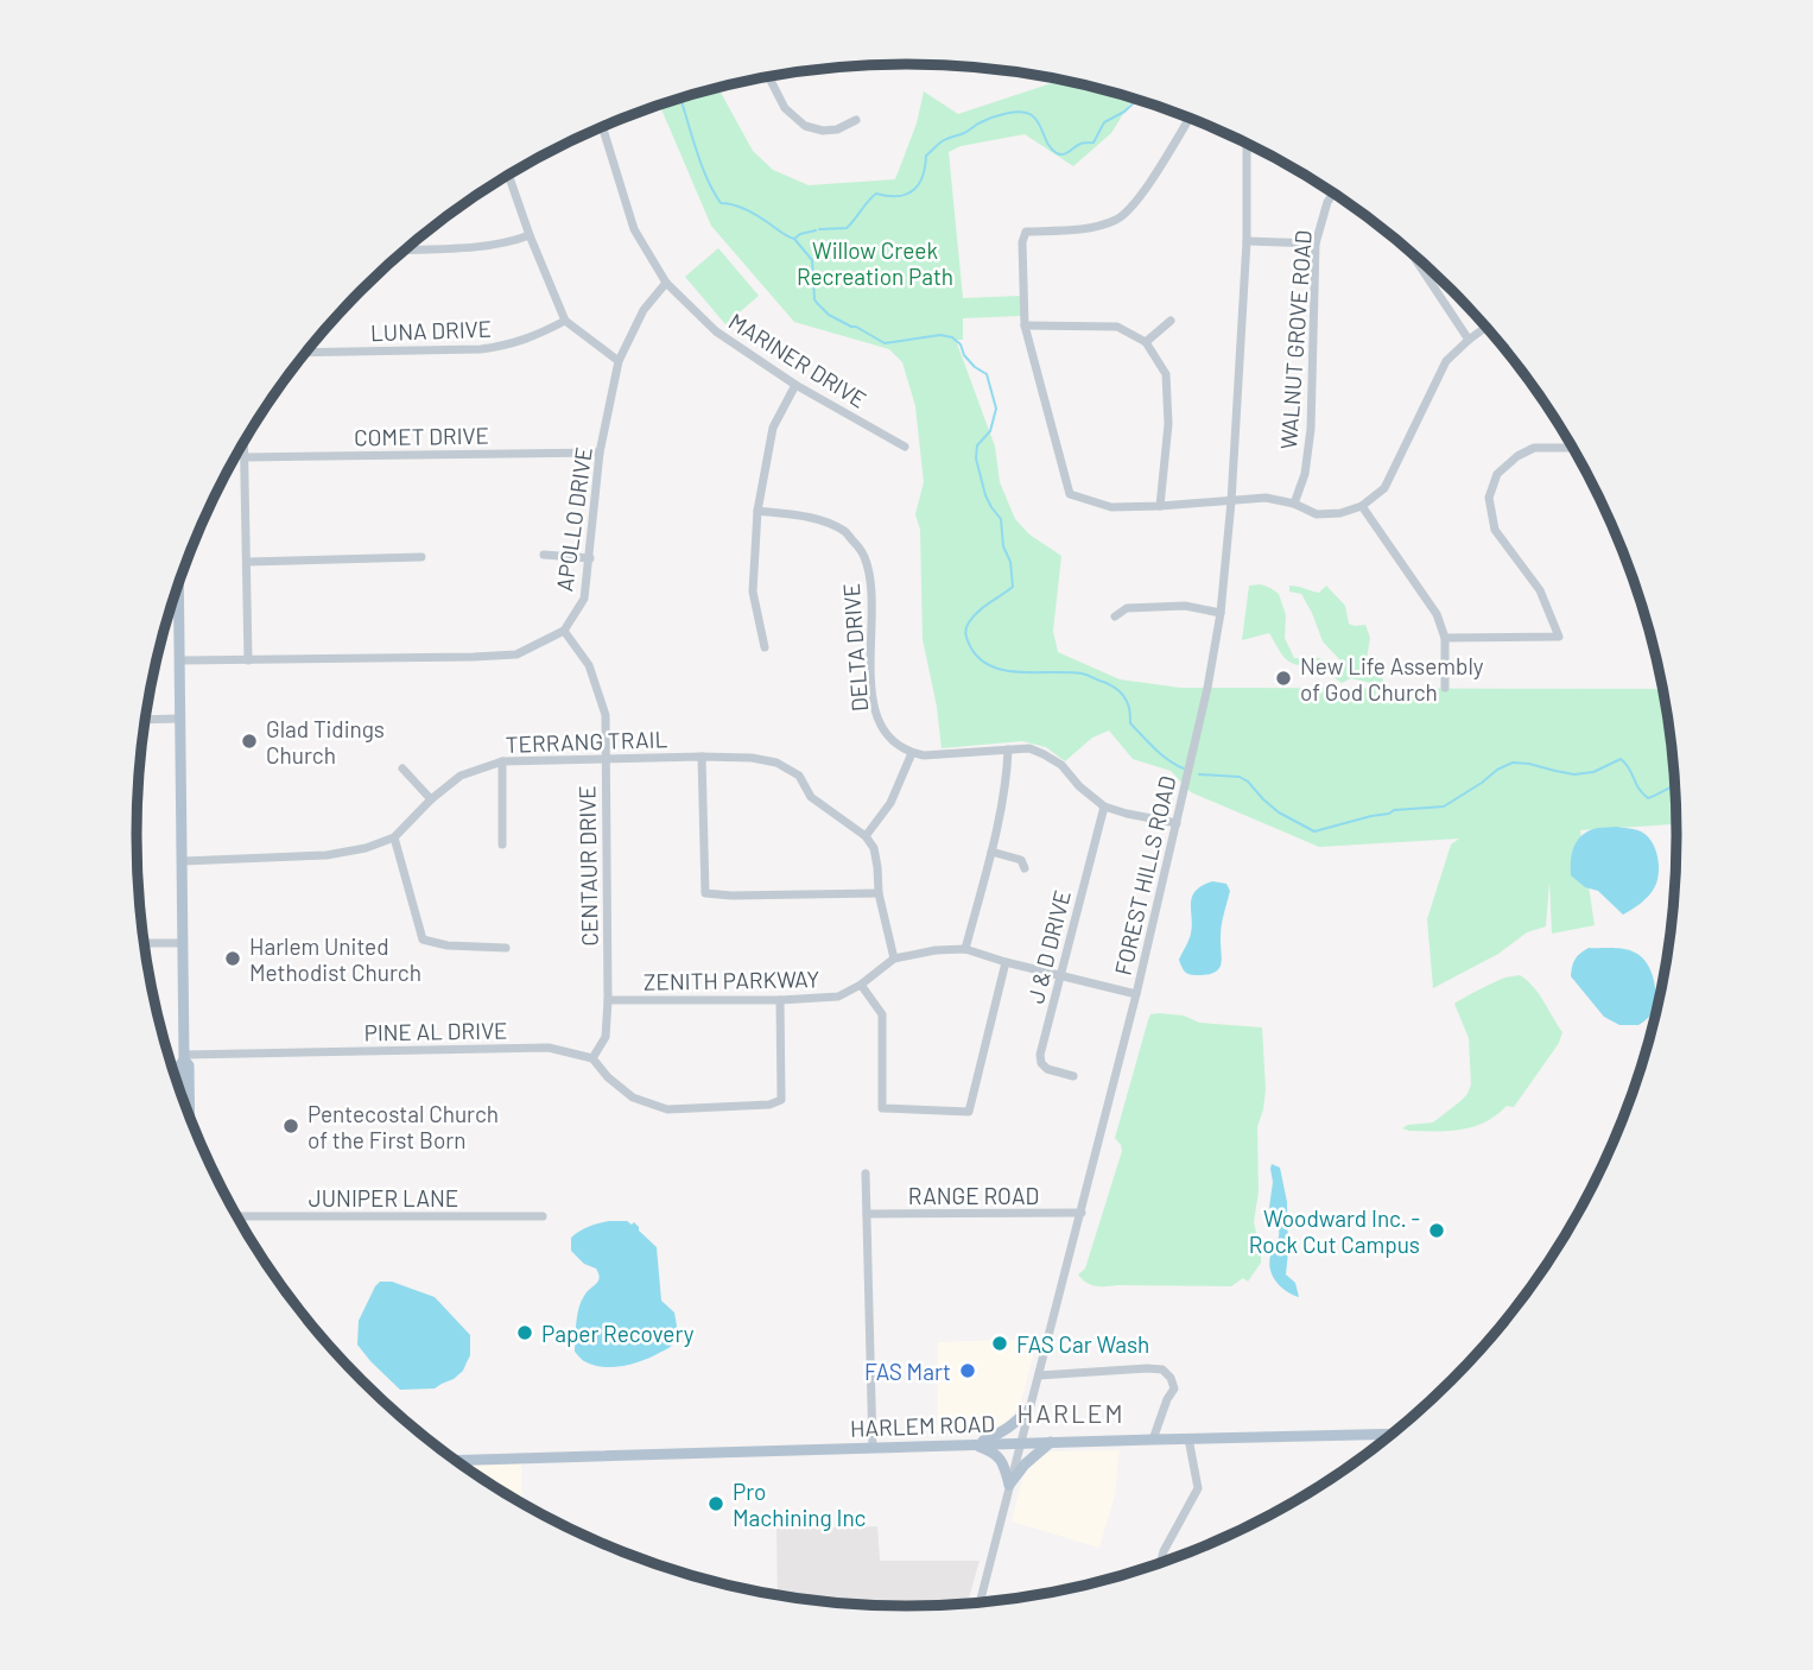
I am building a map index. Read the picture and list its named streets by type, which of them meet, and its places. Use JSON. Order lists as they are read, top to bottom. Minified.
{"streets":{"main road":["HARLEM ROAD"],"street":["LUNA DRIVE","WALNUT GROVE ROAD","MARINER DRIVE","COMET DRIVE","APOLLO DRIVE","DELTA DRIVE","TERRANG TRAIL","CENTAUR DRIVE","FOREST HILLS ROAD","J & D DRIVE","ZENITH PARKWAY","PINE AL DRIVE","RANGE ROAD","JUNIPER LANE"]},"crossings":[["MARINER DRIVE","APOLLO DRIVE"],["COMET DRIVE","APOLLO DRIVE"],["APOLLO DRIVE","CENTAUR DRIVE"],["TERRANG TRAIL","CENTAUR DRIVE"],["CENTAUR DRIVE","ZENITH PARKWAY"],["CENTAUR DRIVE","PINE AL DRIVE"],["FOREST HILLS ROAD","ZENITH PARKWAY"],["FOREST HILLS ROAD","RANGE ROAD"],["FOREST HILLS ROAD","HARLEM ROAD"],["J & D DRIVE","ZENITH PARKWAY"]],"districts":["HARLEM"],"parks":["Willow Creek Recreation Path"],"places":["New Life Assembly of God Church","Glad Tidings Church","Harlem United Methodist Church","Pentecostal Church of the First Born","Woodward Inc. - Rock Cut Campus","Paper Recovery","FAS Car Wash","FAS Mart","Pro Machining Inc"]}
